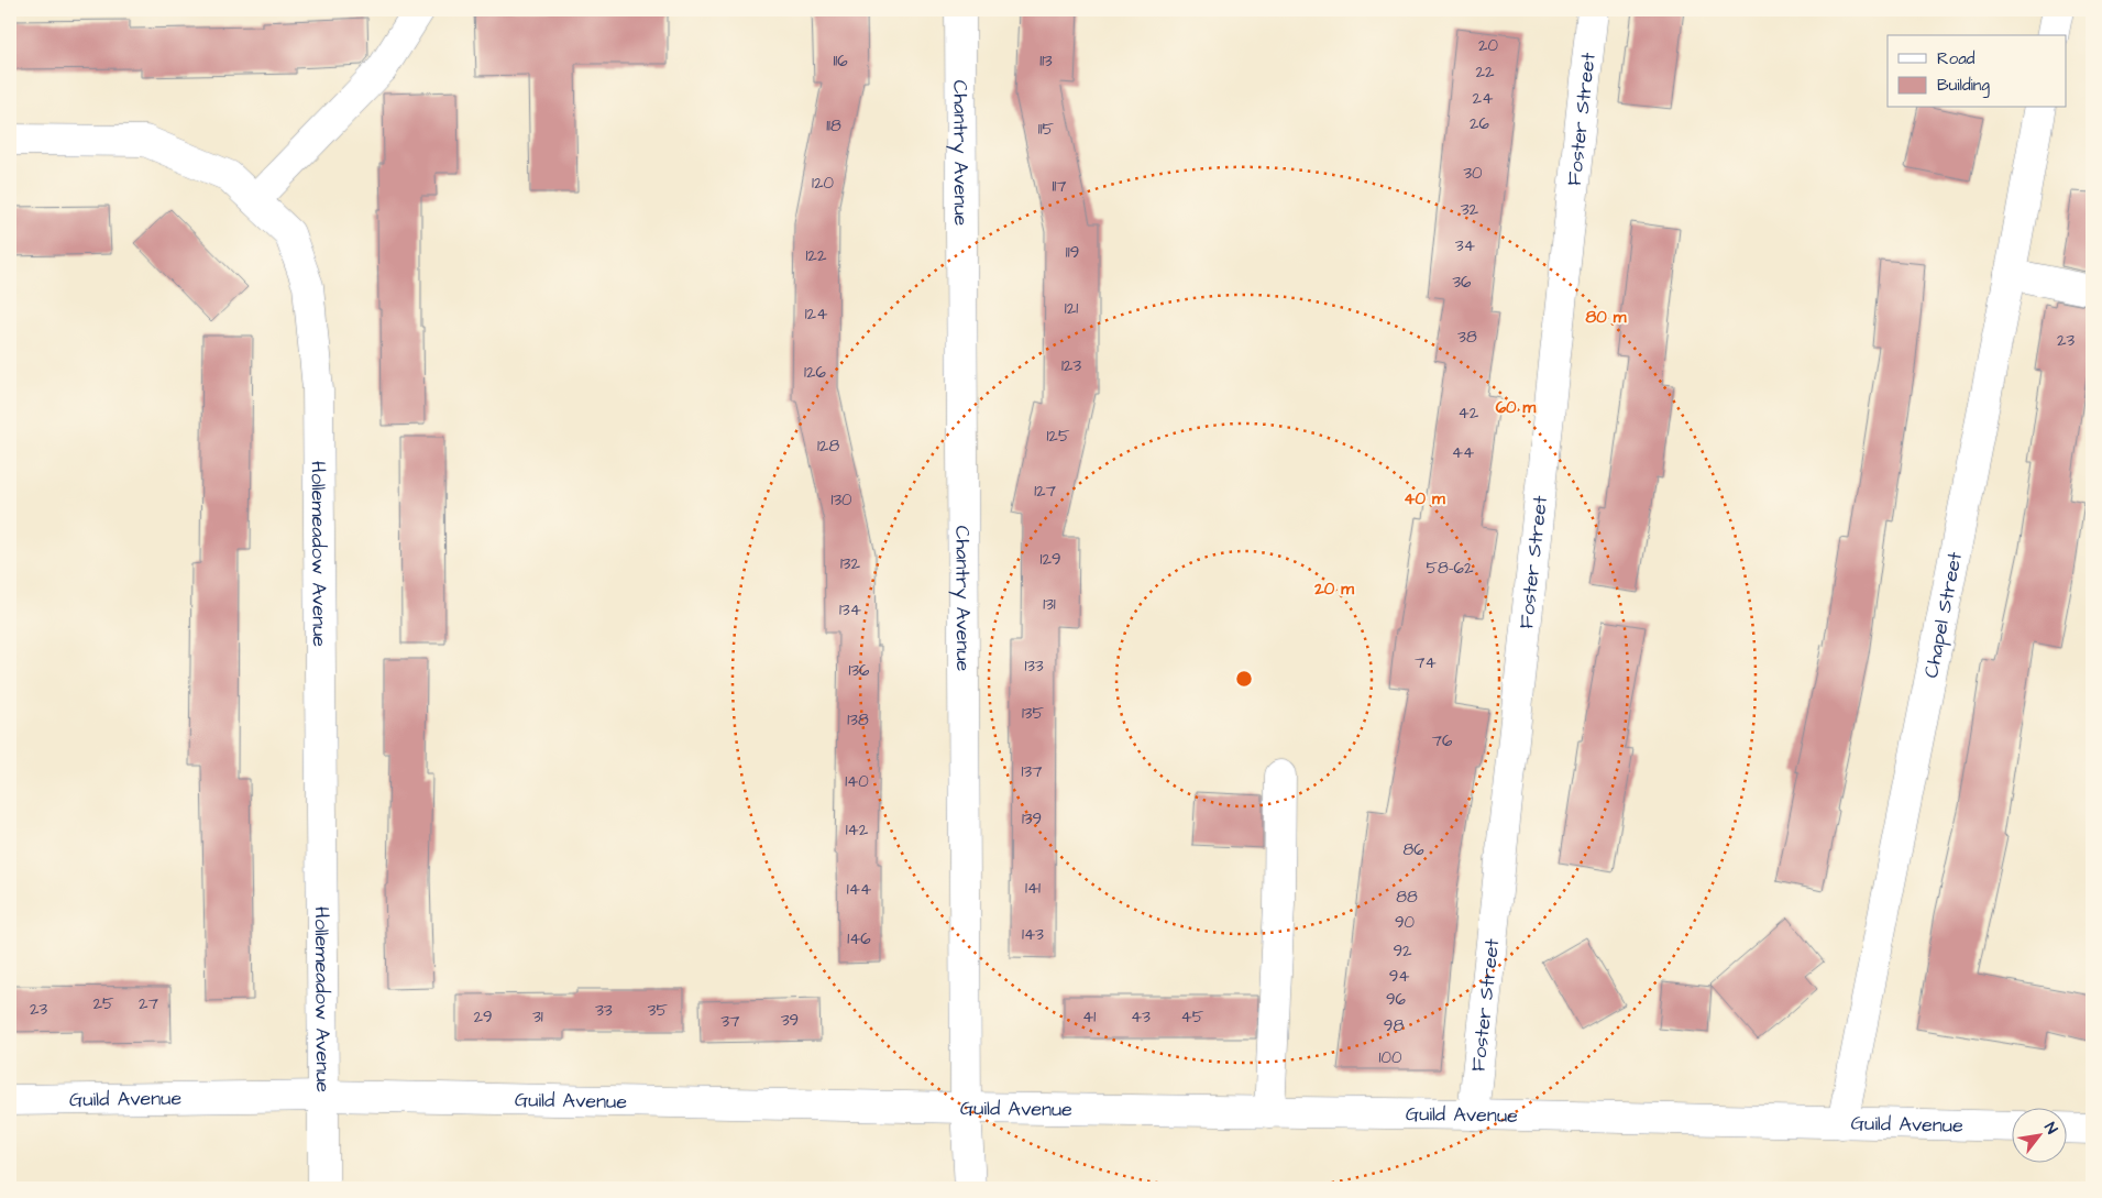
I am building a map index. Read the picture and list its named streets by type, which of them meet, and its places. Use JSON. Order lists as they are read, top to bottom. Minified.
{"streets":{"street":["Foster Street","Chantry Avenue","Hollemeadow Avenue","Chapel Street","Guild Avenue"]},"crossings":[["Foster Street","Guild Avenue"],["Chantry Avenue","Guild Avenue"],["Hollemeadow Avenue","Guild Avenue"],["Chapel Street","Guild Avenue"]],"house_numbers":["20","116","113","22","24","26","118","115","30","120","117","32","34","119","122","36","121","124","38","23","123","126","42","125","128","44","127","130","129","132","58-62","131","134","74","133","136","135","138","76","137","140","139","142","86","141","144","88","90","143","146","92","94","96","25","27","23","33","35","29","31","41","43","45","39","37","98","100"],"legend":["Road","Building"],"north":"top right","rings":["80 m","60 m","40 m","20 m"]}
